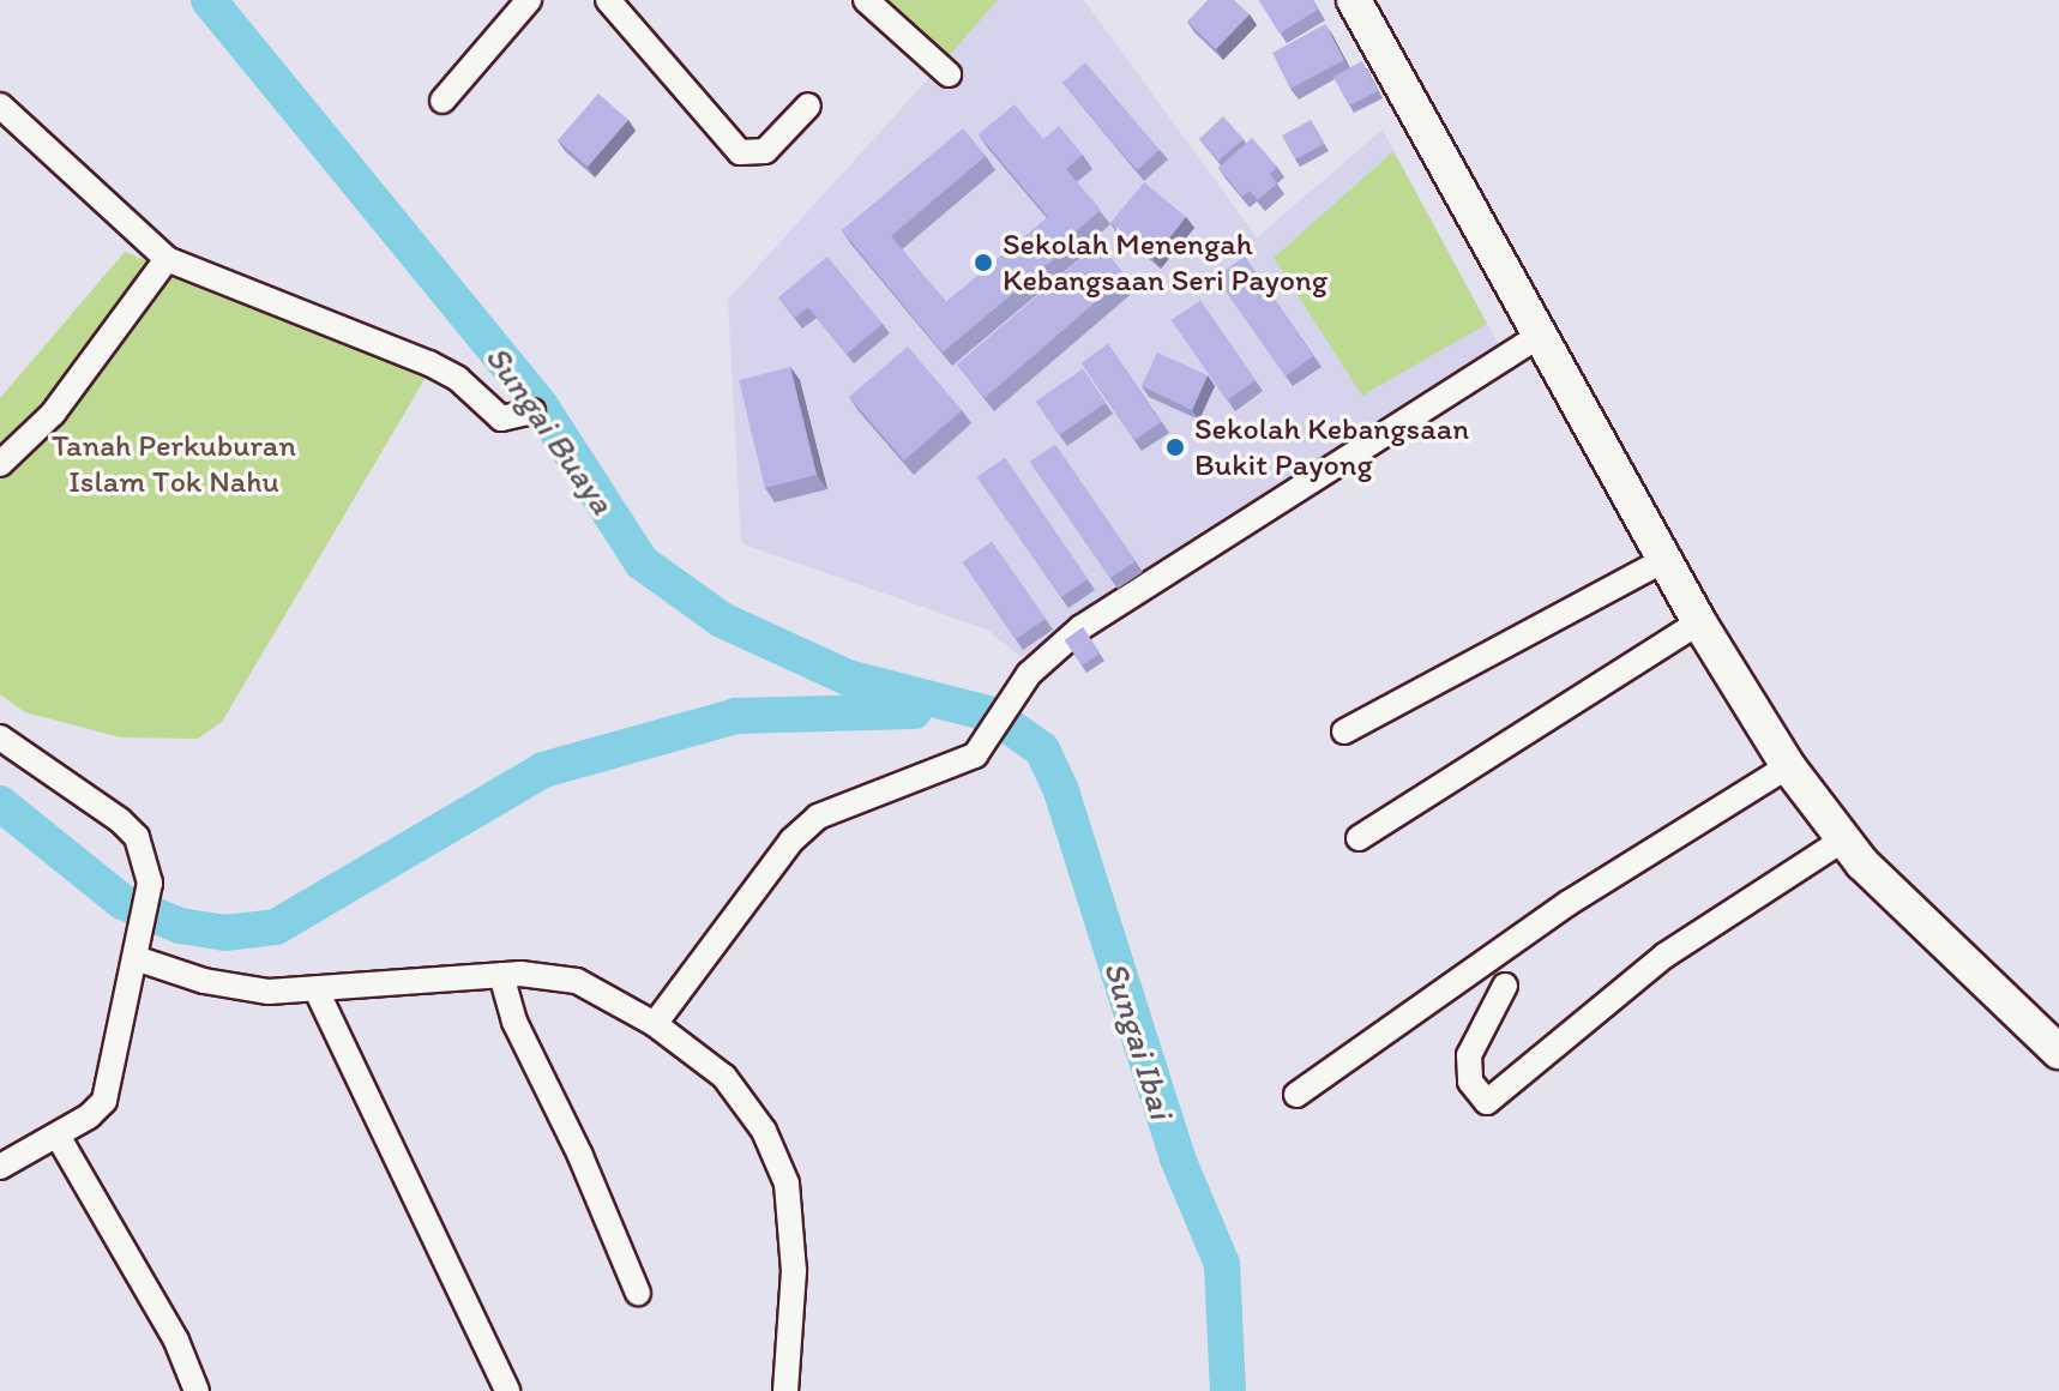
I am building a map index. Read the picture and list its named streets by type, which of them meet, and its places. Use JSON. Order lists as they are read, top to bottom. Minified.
{"water":["Sungai Buaya","Sungai Ibai"],"parks":["Tanah Perkuburan Islam Tok Nahu"],"places":["Sekolah Menengah Kebangsaan Seri Payong","Sekolah Kebangsaan Bukit Payong"]}
